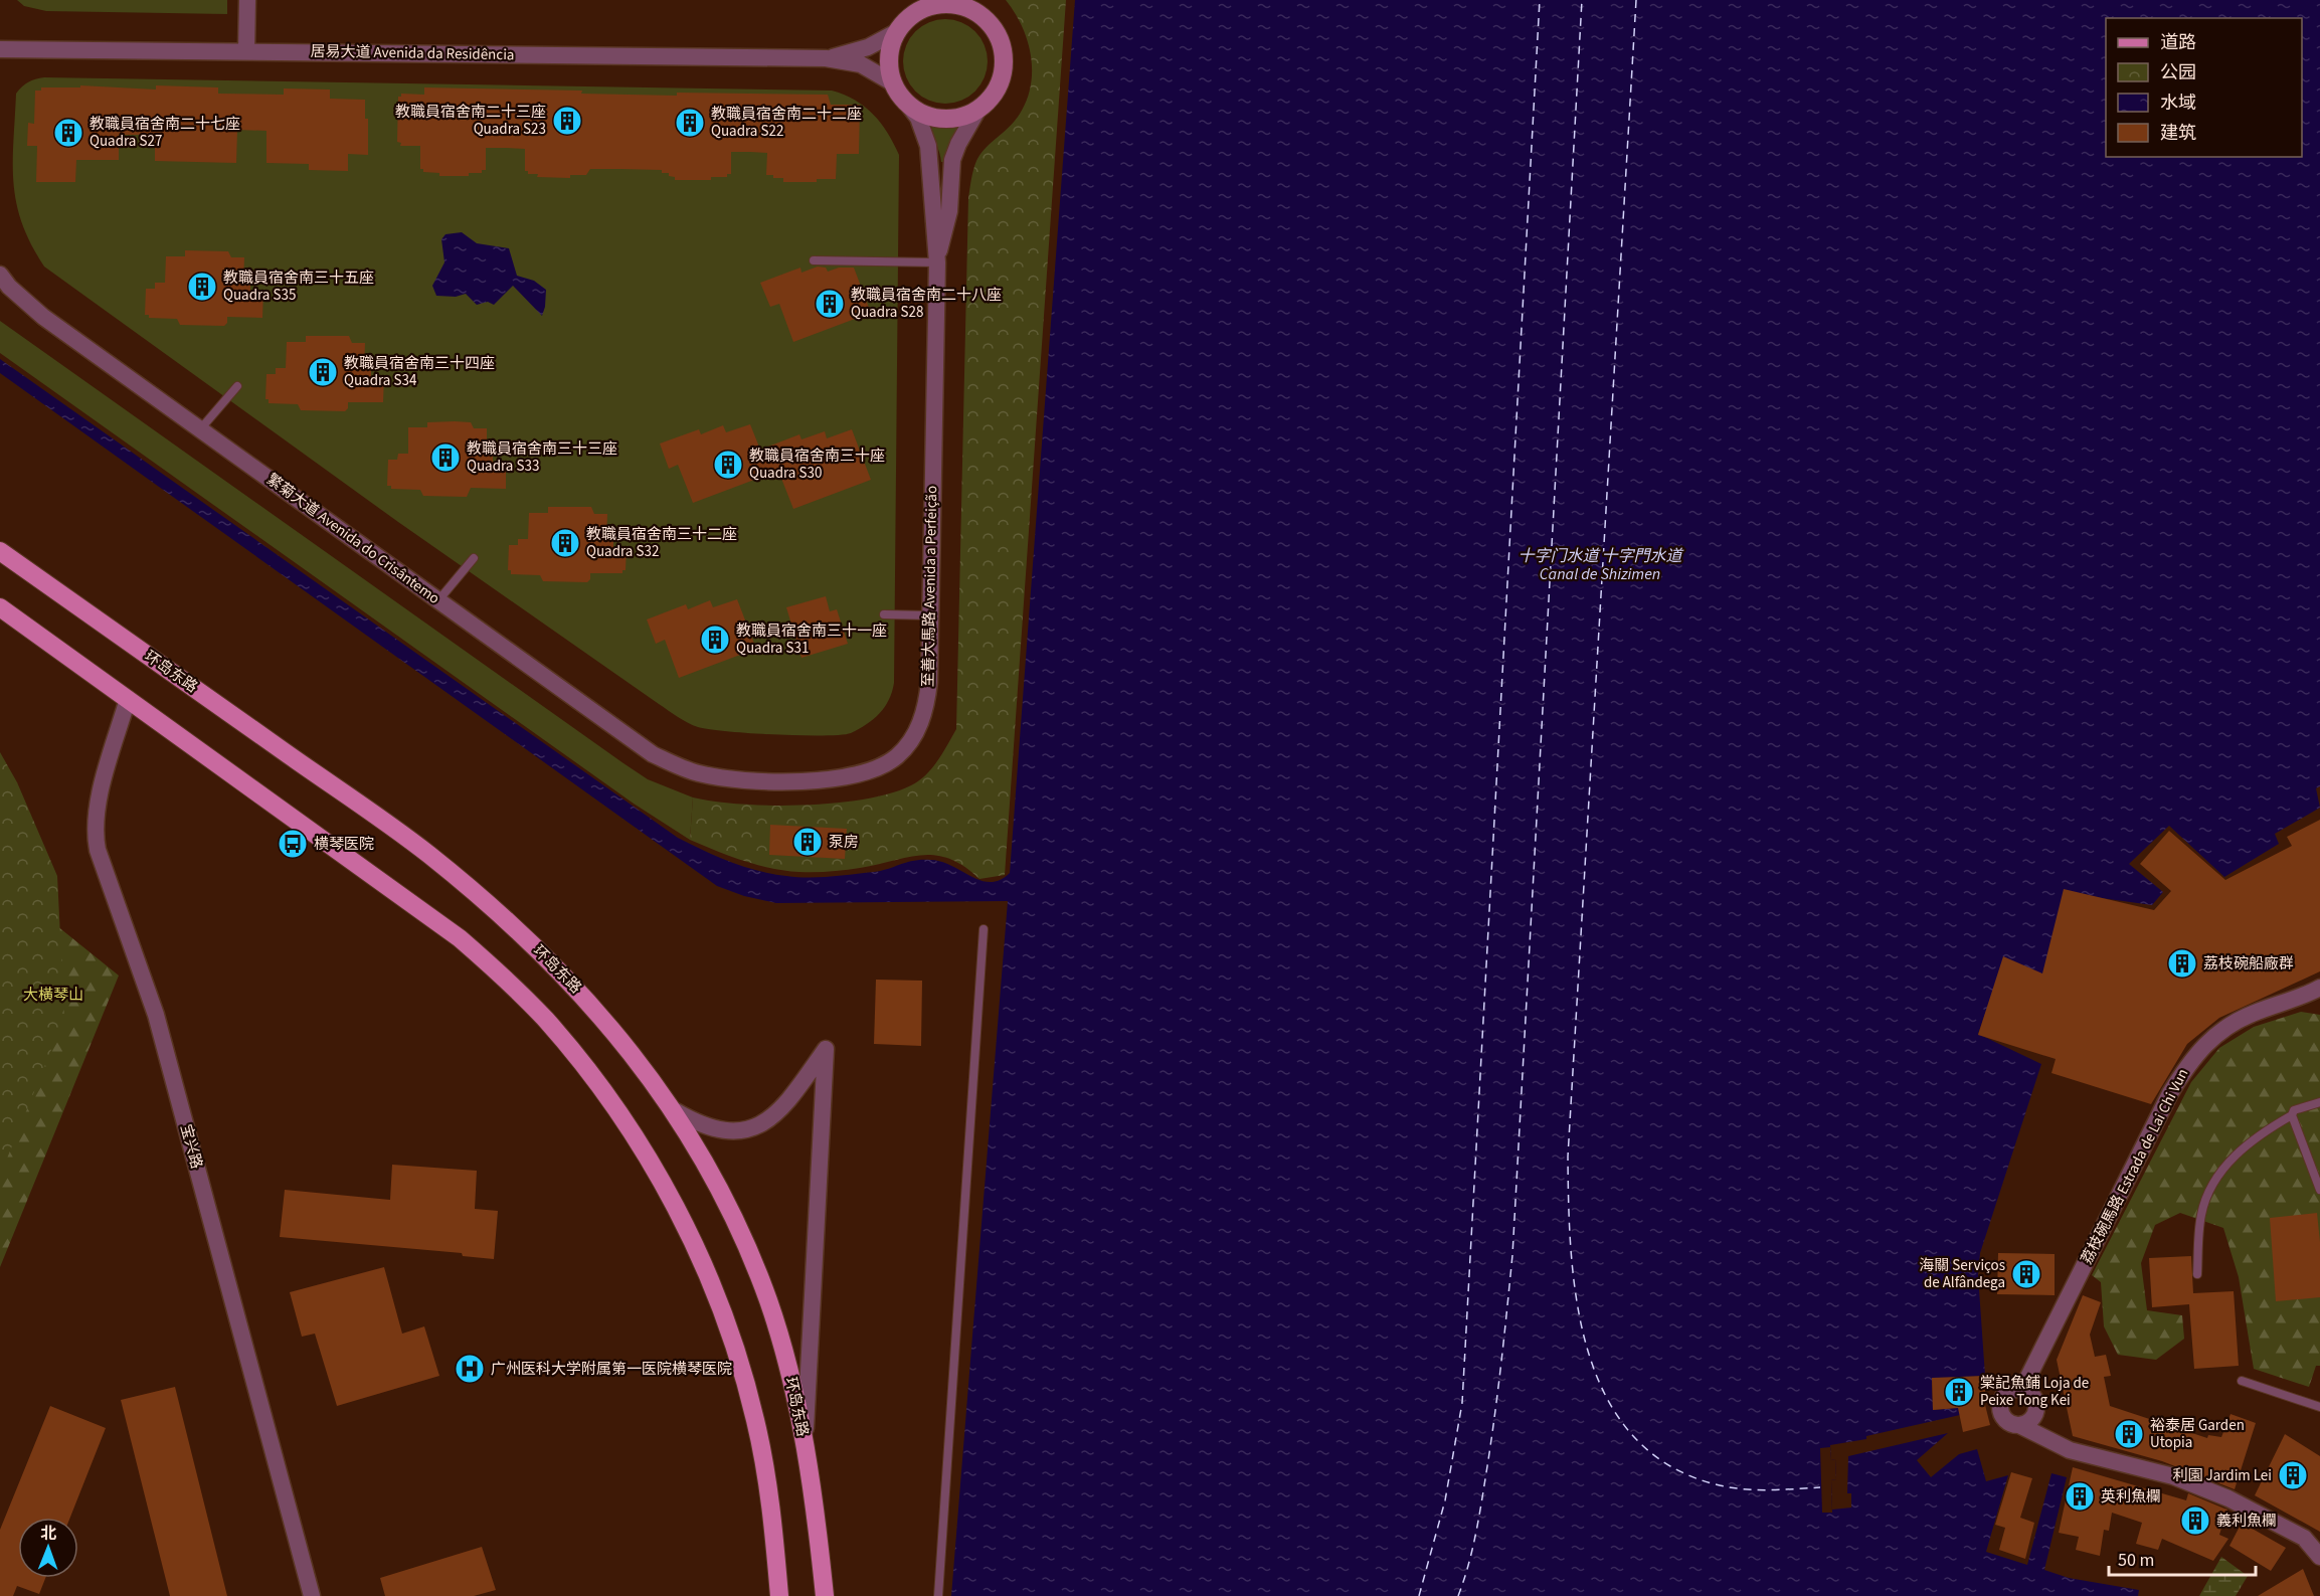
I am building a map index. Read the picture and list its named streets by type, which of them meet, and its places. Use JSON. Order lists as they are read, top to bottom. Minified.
{"streets":{"main road":["环岛东路"],"street":["居易大道 Avenida da Residência","繁菊大道 Avenida do Crisântemo","至善大馬路 Avenida a Perfeição","宝兴路","荔枝碗馬路 Estrada de Lai Chi Vun"]},"crossings":[["居易大道 Avenida da Residência","至善大馬路 Avenida a Perfeição"],["繁菊大道 Avenida do Crisântemo","至善大馬路 Avenida a Perfeição"]],"water":["十字门水道 十字門水道 Canal de Shizimen"],"parks":["大橫琴山"],"places":{"building":["教職員宿舍南二十三座 Quadra S23","教職員宿舍南二十二座 Quadra S22","教職員宿舍南二十七座 Quadra S27","教職員宿舍南三十五座 Quadra S35","教職員宿舍南二十八座 Quadra S28","教職員宿舍南三十四座 Quadra S34","教職員宿舍南三十三座 Quadra S33","教職員宿舍南三十座 Quadra S30","教職員宿舍南三十二座 Quadra S32","教職員宿舍南三十一座 Quadra S31","泵房","荔枝碗船廠群","海關 Serviços de Alfândega","棠記魚鋪 Loja de Peixe Tong Kei","裕泰居 Garden Utopia","利園 Jardim Lei","英利魚欄","義利魚欄"],"bus stop":["横琴医院"],"hospital":["广州医科大学附属第一医院横琴医院"]},"legend":["道路","公园","水域","建筑"],"scale_bar":"50 m","north":"top"}
